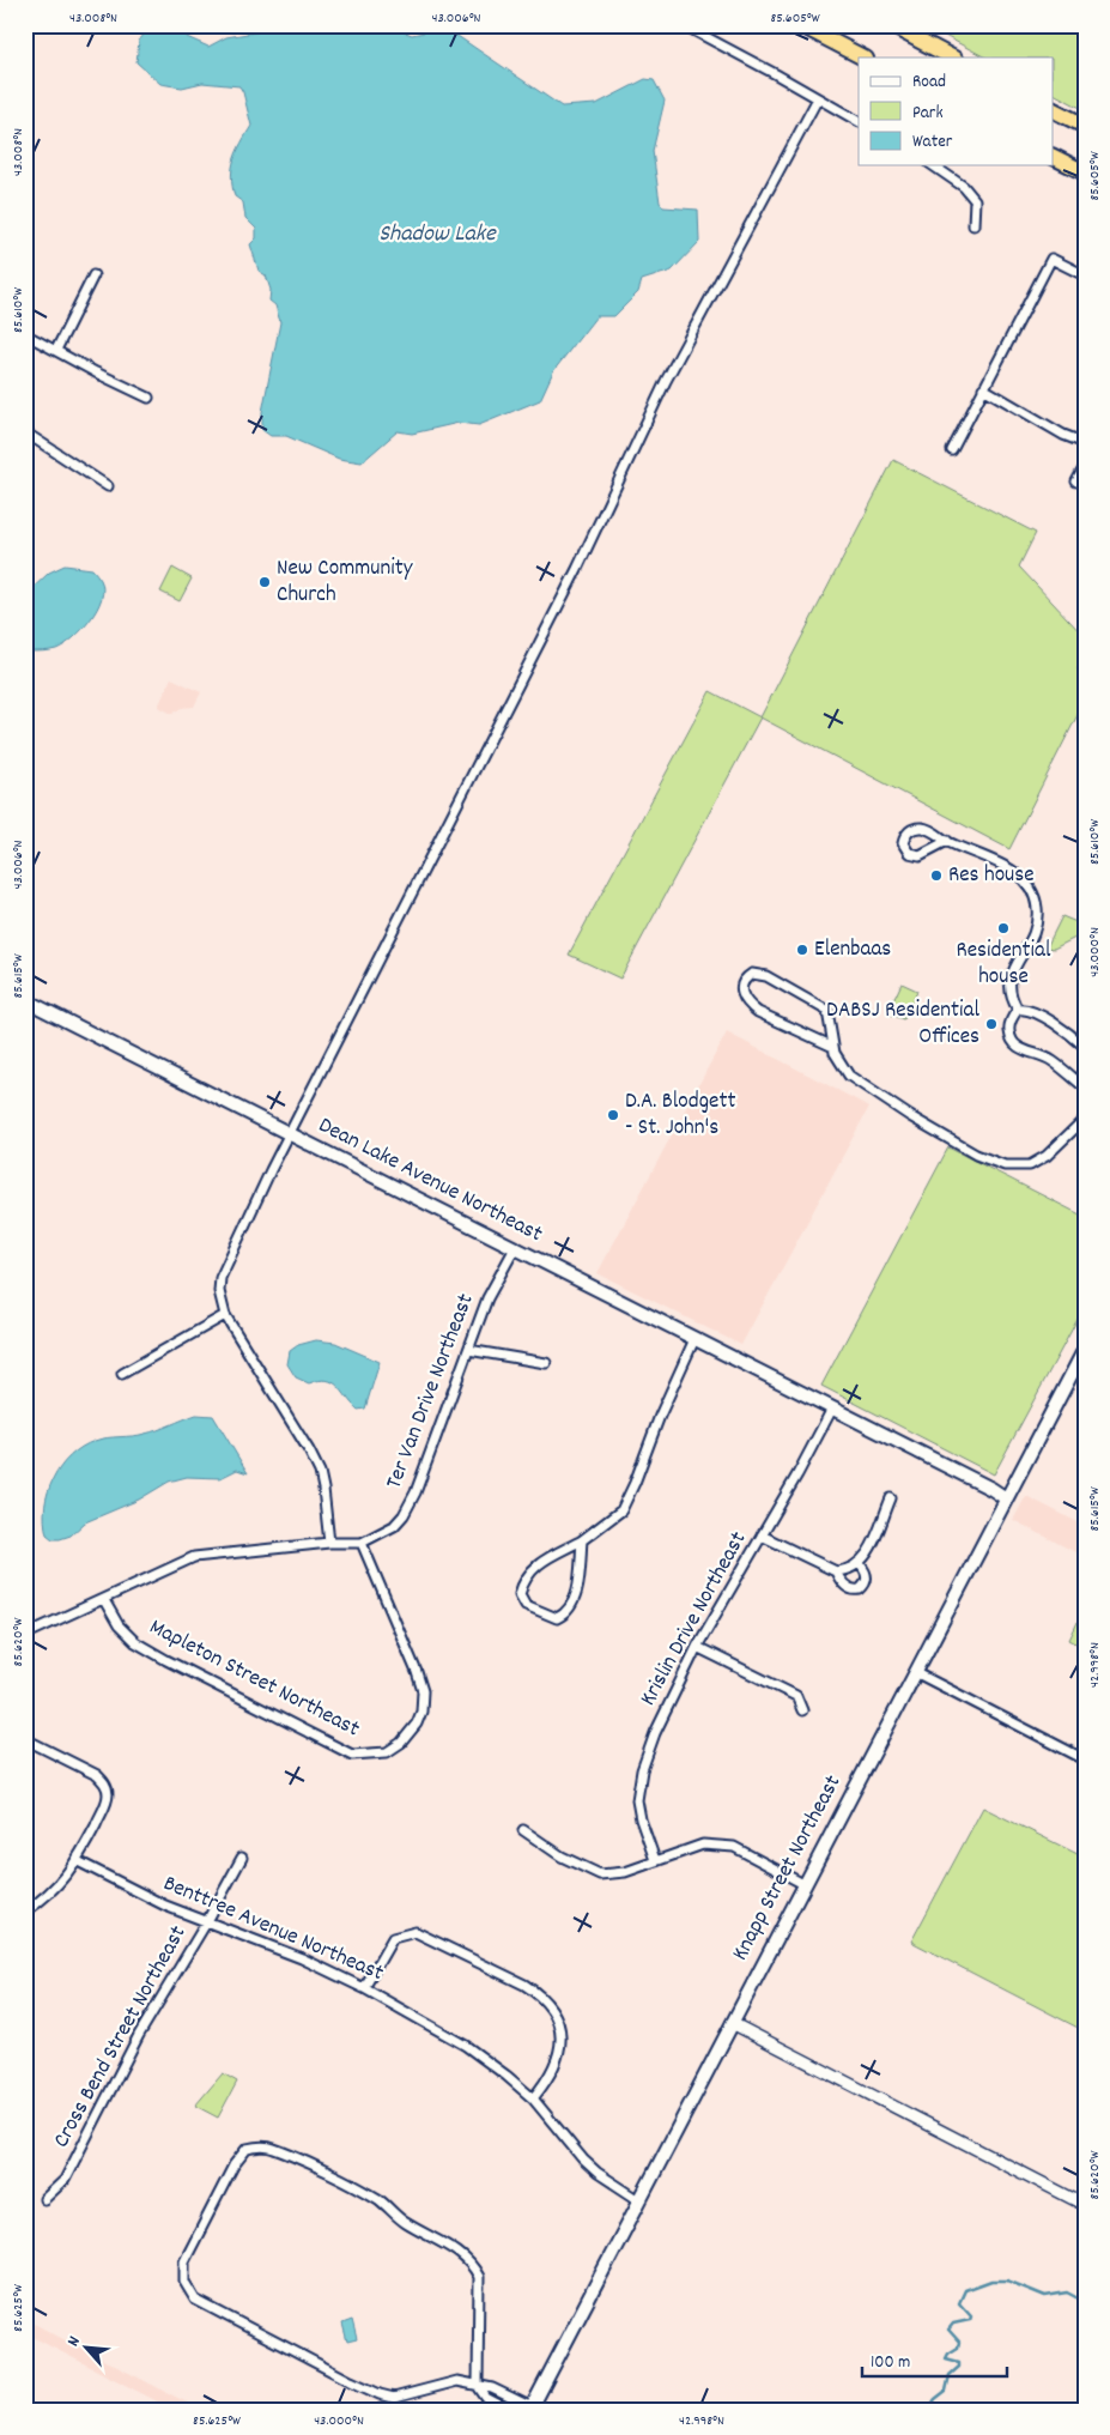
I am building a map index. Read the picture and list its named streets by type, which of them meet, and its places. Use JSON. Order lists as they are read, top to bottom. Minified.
{"streets":{"main road":["Dean Lake Avenue Northeast","Knapp Street Northeast"],"street":["Ter Van Drive Northeast","Krislin Drive Northeast","Mapleton Street Northeast","Benttree Avenue Northeast","Cross Bend Street Northeast"]},"crossings":[["Dean Lake Avenue Northeast","Ter Van Drive Northeast"],["Dean Lake Avenue Northeast","Krislin Drive Northeast"],["Dean Lake Avenue Northeast","Knapp Street Northeast"],["Ter Van Drive Northeast","Mapleton Street Northeast"],["Knapp Street Northeast","Benttree Avenue Northeast"],["Benttree Avenue Northeast","Cross Bend Street Northeast"]],"water":["Shadow Lake"],"places":["New Community Church","Res house","Residential house","Elenbaas","DABSJ Residential Offices","D.A. Blodgett - St. John's"],"legend":["Road","Park","Water"],"scale_bar":"100 m","north":"top left","coordinates":["43.008°N","43.006°N","85.605°W","85.610°W","43.000°N","85.615°W","85.620°W","42.998°N","85.625°W"]}
